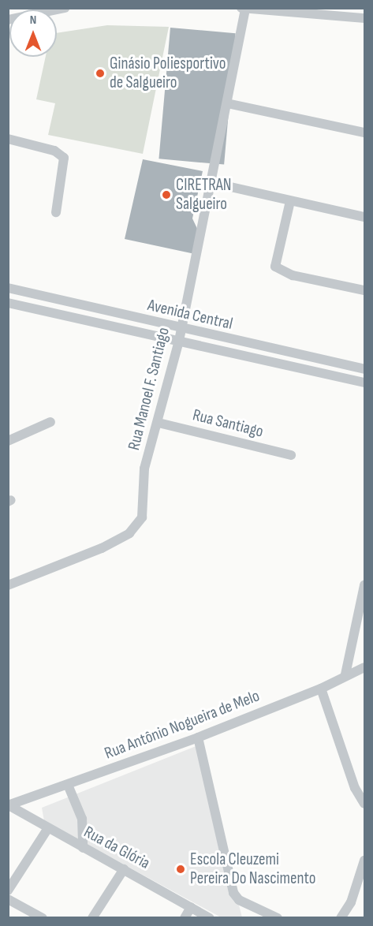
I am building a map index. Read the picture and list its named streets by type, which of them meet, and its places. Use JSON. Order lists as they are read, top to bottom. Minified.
{"streets":{"street":["Avenida Central","Rua Manoel F. Santiago","Rua Santiago","Rua Antônio Nogueira de Melo","Rua da Glória"]},"crossings":[["Avenida Central","Rua Manoel F. Santiago"],["Rua Manoel F. Santiago","Rua Santiago"],["Rua Antônio Nogueira de Melo","Rua da Glória"]],"places":["Ginásio Poliesportivo de Salgueiro","CIRETRAN Salgueiro","Escola Cleuzemi Pereira Do Nascimento"],"north":"top"}
